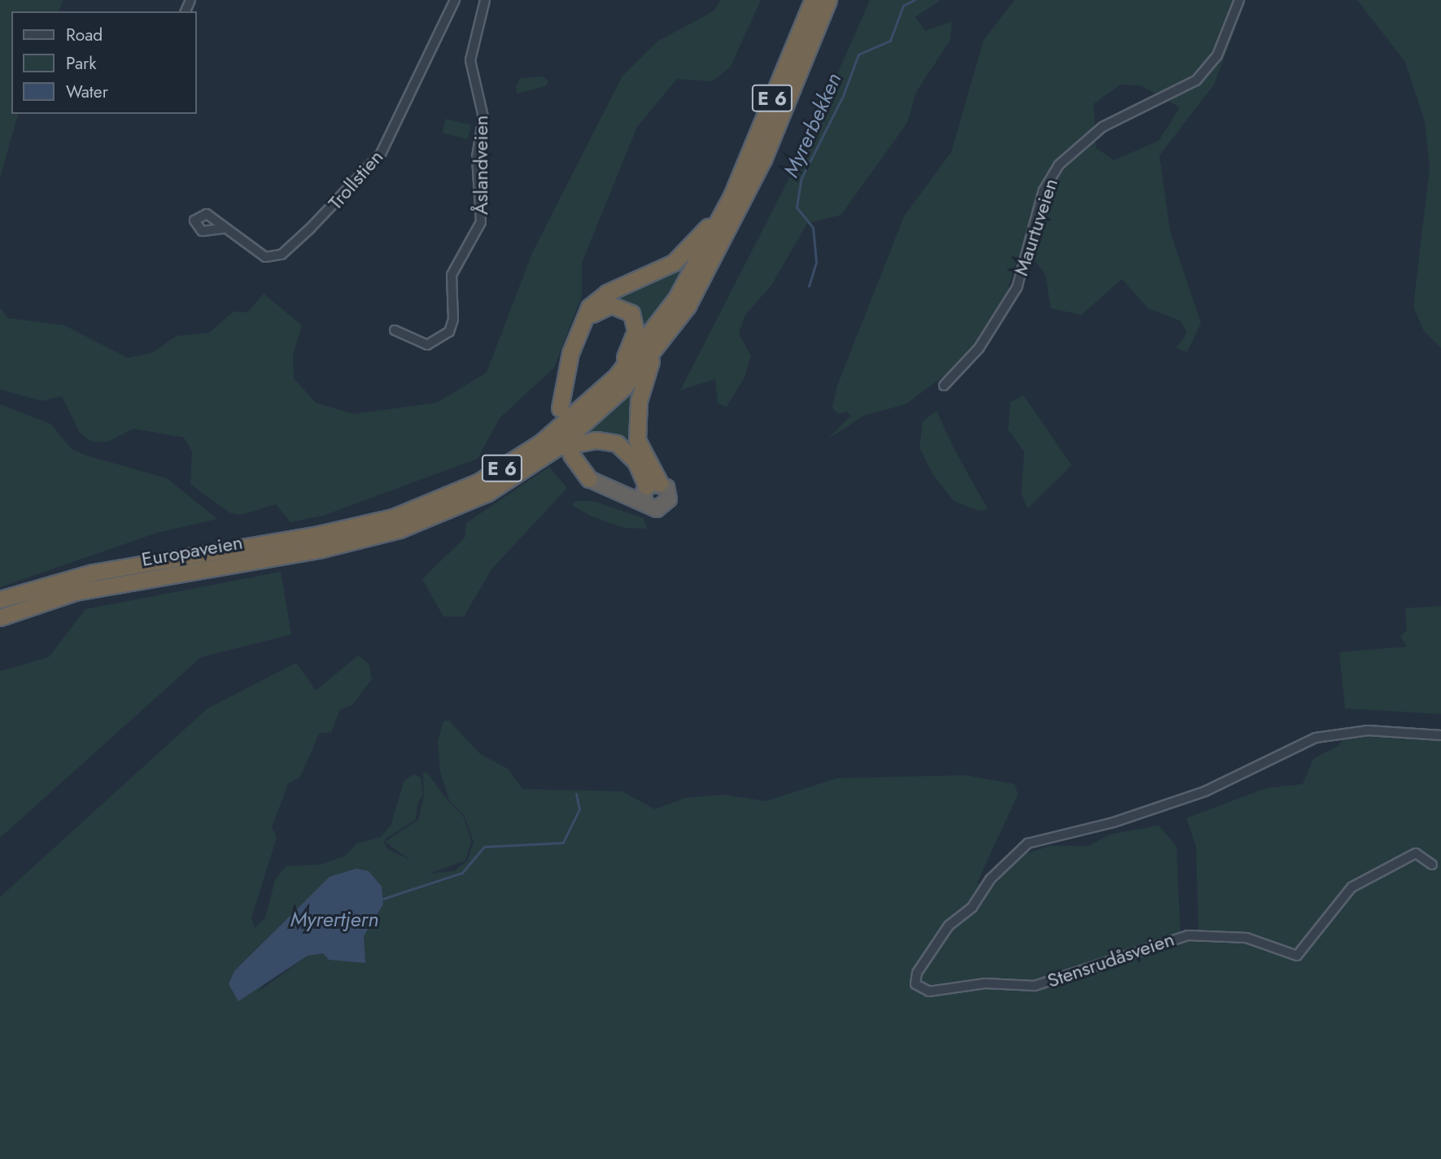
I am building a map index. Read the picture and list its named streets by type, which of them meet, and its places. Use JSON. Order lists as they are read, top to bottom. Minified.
{"streets":{"highway":["E 6","Europaveien"],"street":["Åslandveien","Trollstien","Maurtuveien","Stensrudåsveien"]},"crossings":[["E 6","Europaveien"]],"water":["Myrerbekken","Myrertjern"],"legend":["Road","Park","Water"]}
